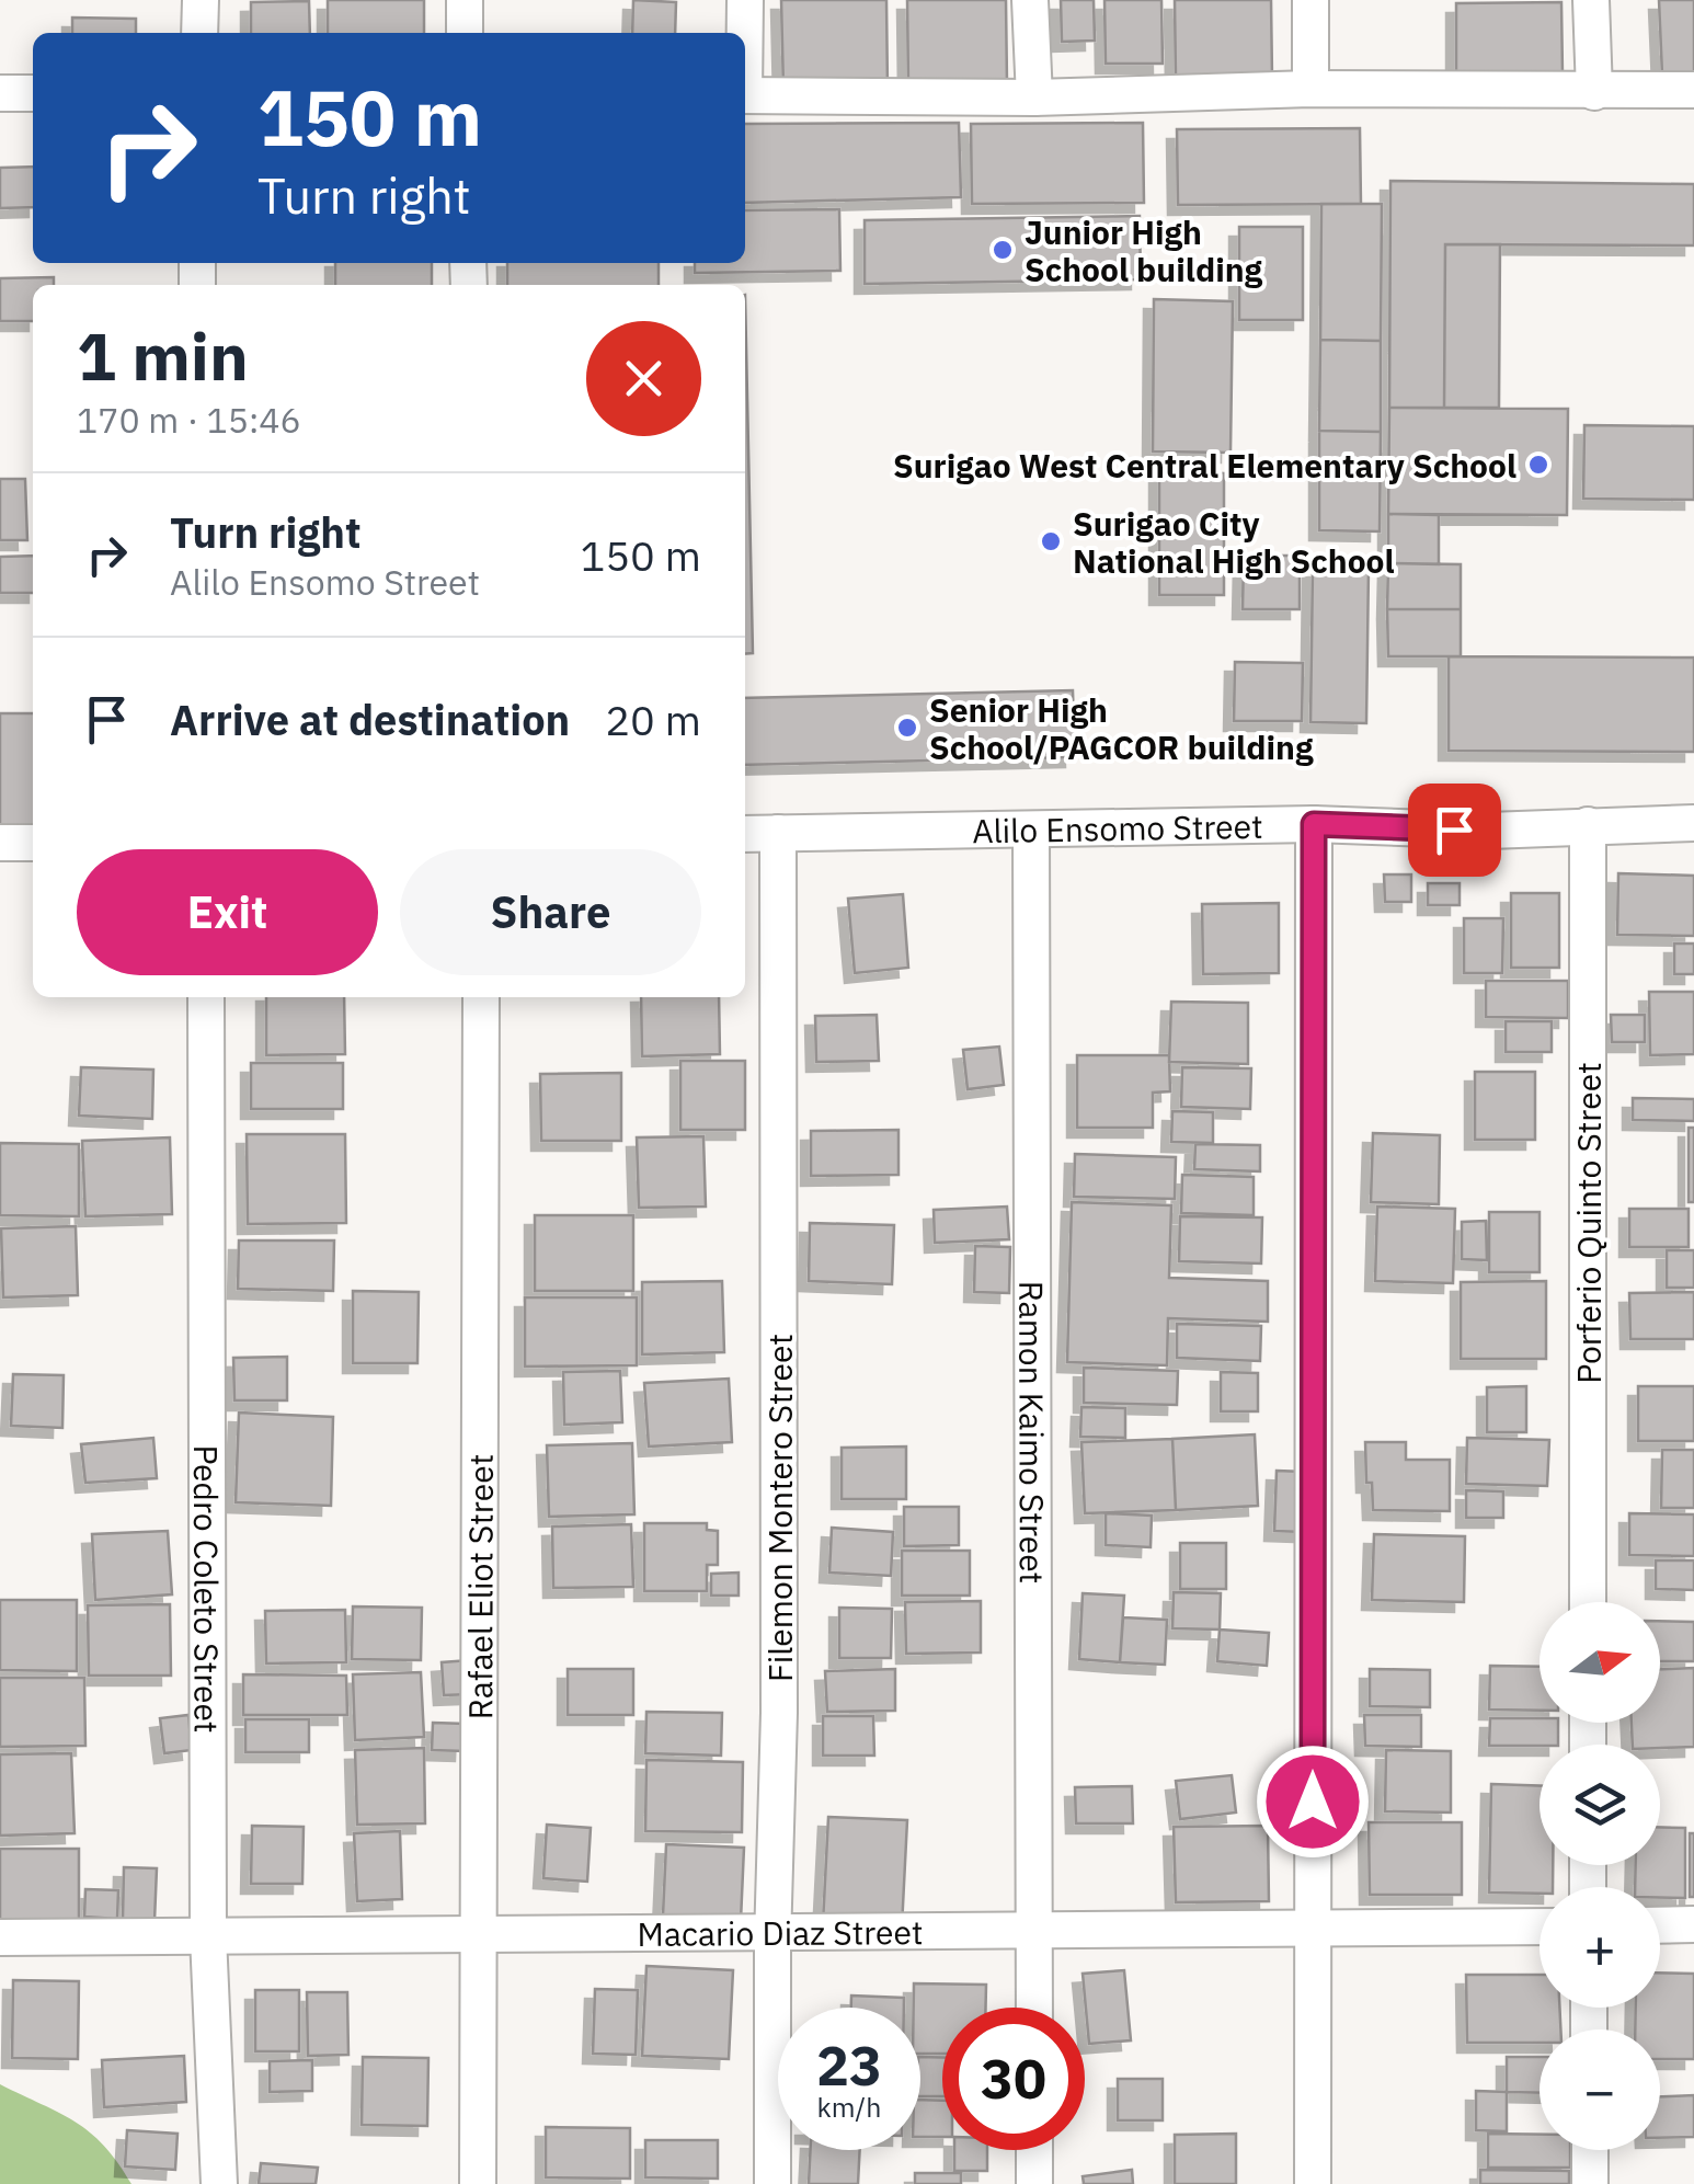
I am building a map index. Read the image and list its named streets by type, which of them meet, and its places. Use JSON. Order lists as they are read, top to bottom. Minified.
{"streets":{"street":["Alilo Ensomo Street","Porferio Quinto Street","Ramon Kaimo Street","Filemon Montero Street","Pedro Coleto Street","Rafael Eliot Street","Macario Diaz Street"]},"crossings":[["Alilo Ensomo Street","Porferio Quinto Street"],["Alilo Ensomo Street","Ramon Kaimo Street"],["Alilo Ensomo Street","Filemon Montero Street"],["Ramon Kaimo Street","Macario Diaz Street"],["Filemon Montero Street","Macario Diaz Street"],["Pedro Coleto Street","Macario Diaz Street"],["Rafael Eliot Street","Macario Diaz Street"]],"places":["Junior High School building","Surigao West Central Elementary School","Surigao City National High School","Senior High School/PAGCOR building"],"north":"right","page":{"turn":["150 m","Turn right"],"heading":["1 min","170 m · 15:46"],"list":[{"name":"Turn right","note":"Alilo Ensomo Street","value":"150 m"},{"name":"Arrive at destination","value":"20 m"}],"buttons":["Exit","Share"],"map_buttons":["+","−"],"speed":"23 km/h","limit":"30"}}
